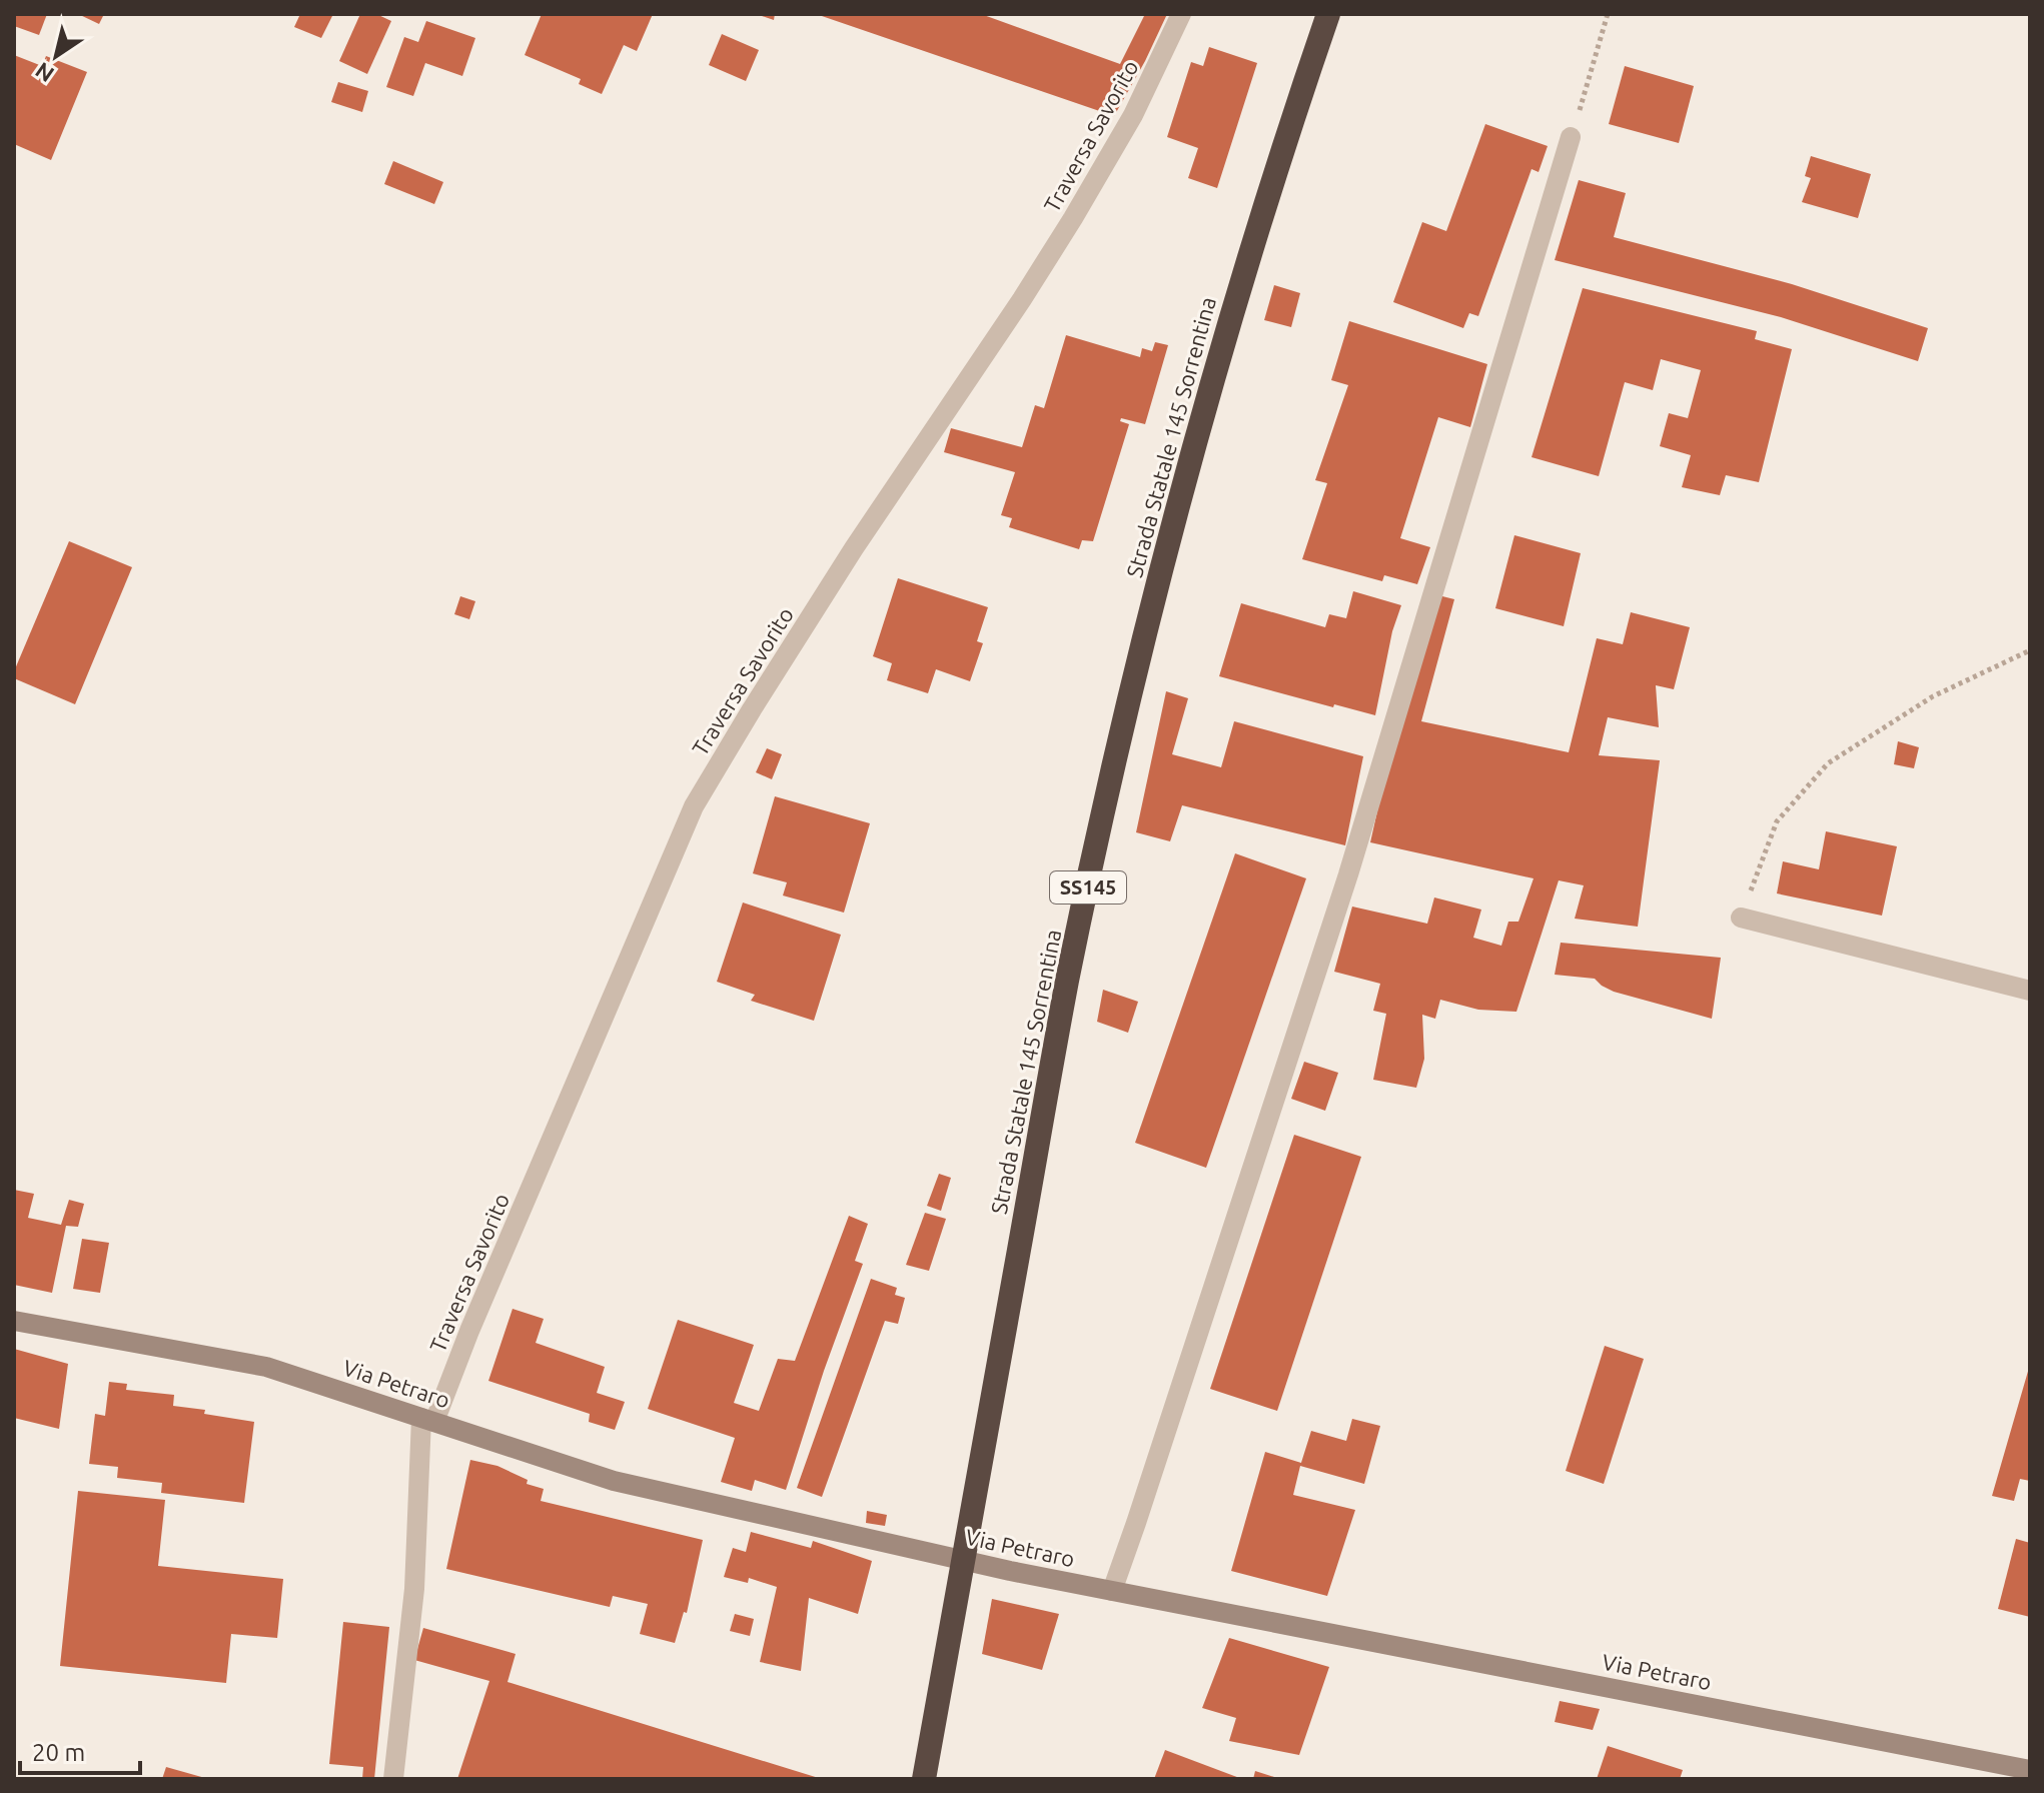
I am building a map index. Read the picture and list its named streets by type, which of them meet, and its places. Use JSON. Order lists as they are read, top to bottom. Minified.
{"streets":{"highway":["Strada Statale 145 Sorrentina","SS145"],"street":["Traversa Savorito","Via Petraro"]},"crossings":[["Traversa Savorito","Via Petraro"]],"scale_bar":"20 m","north":"bottom left"}
